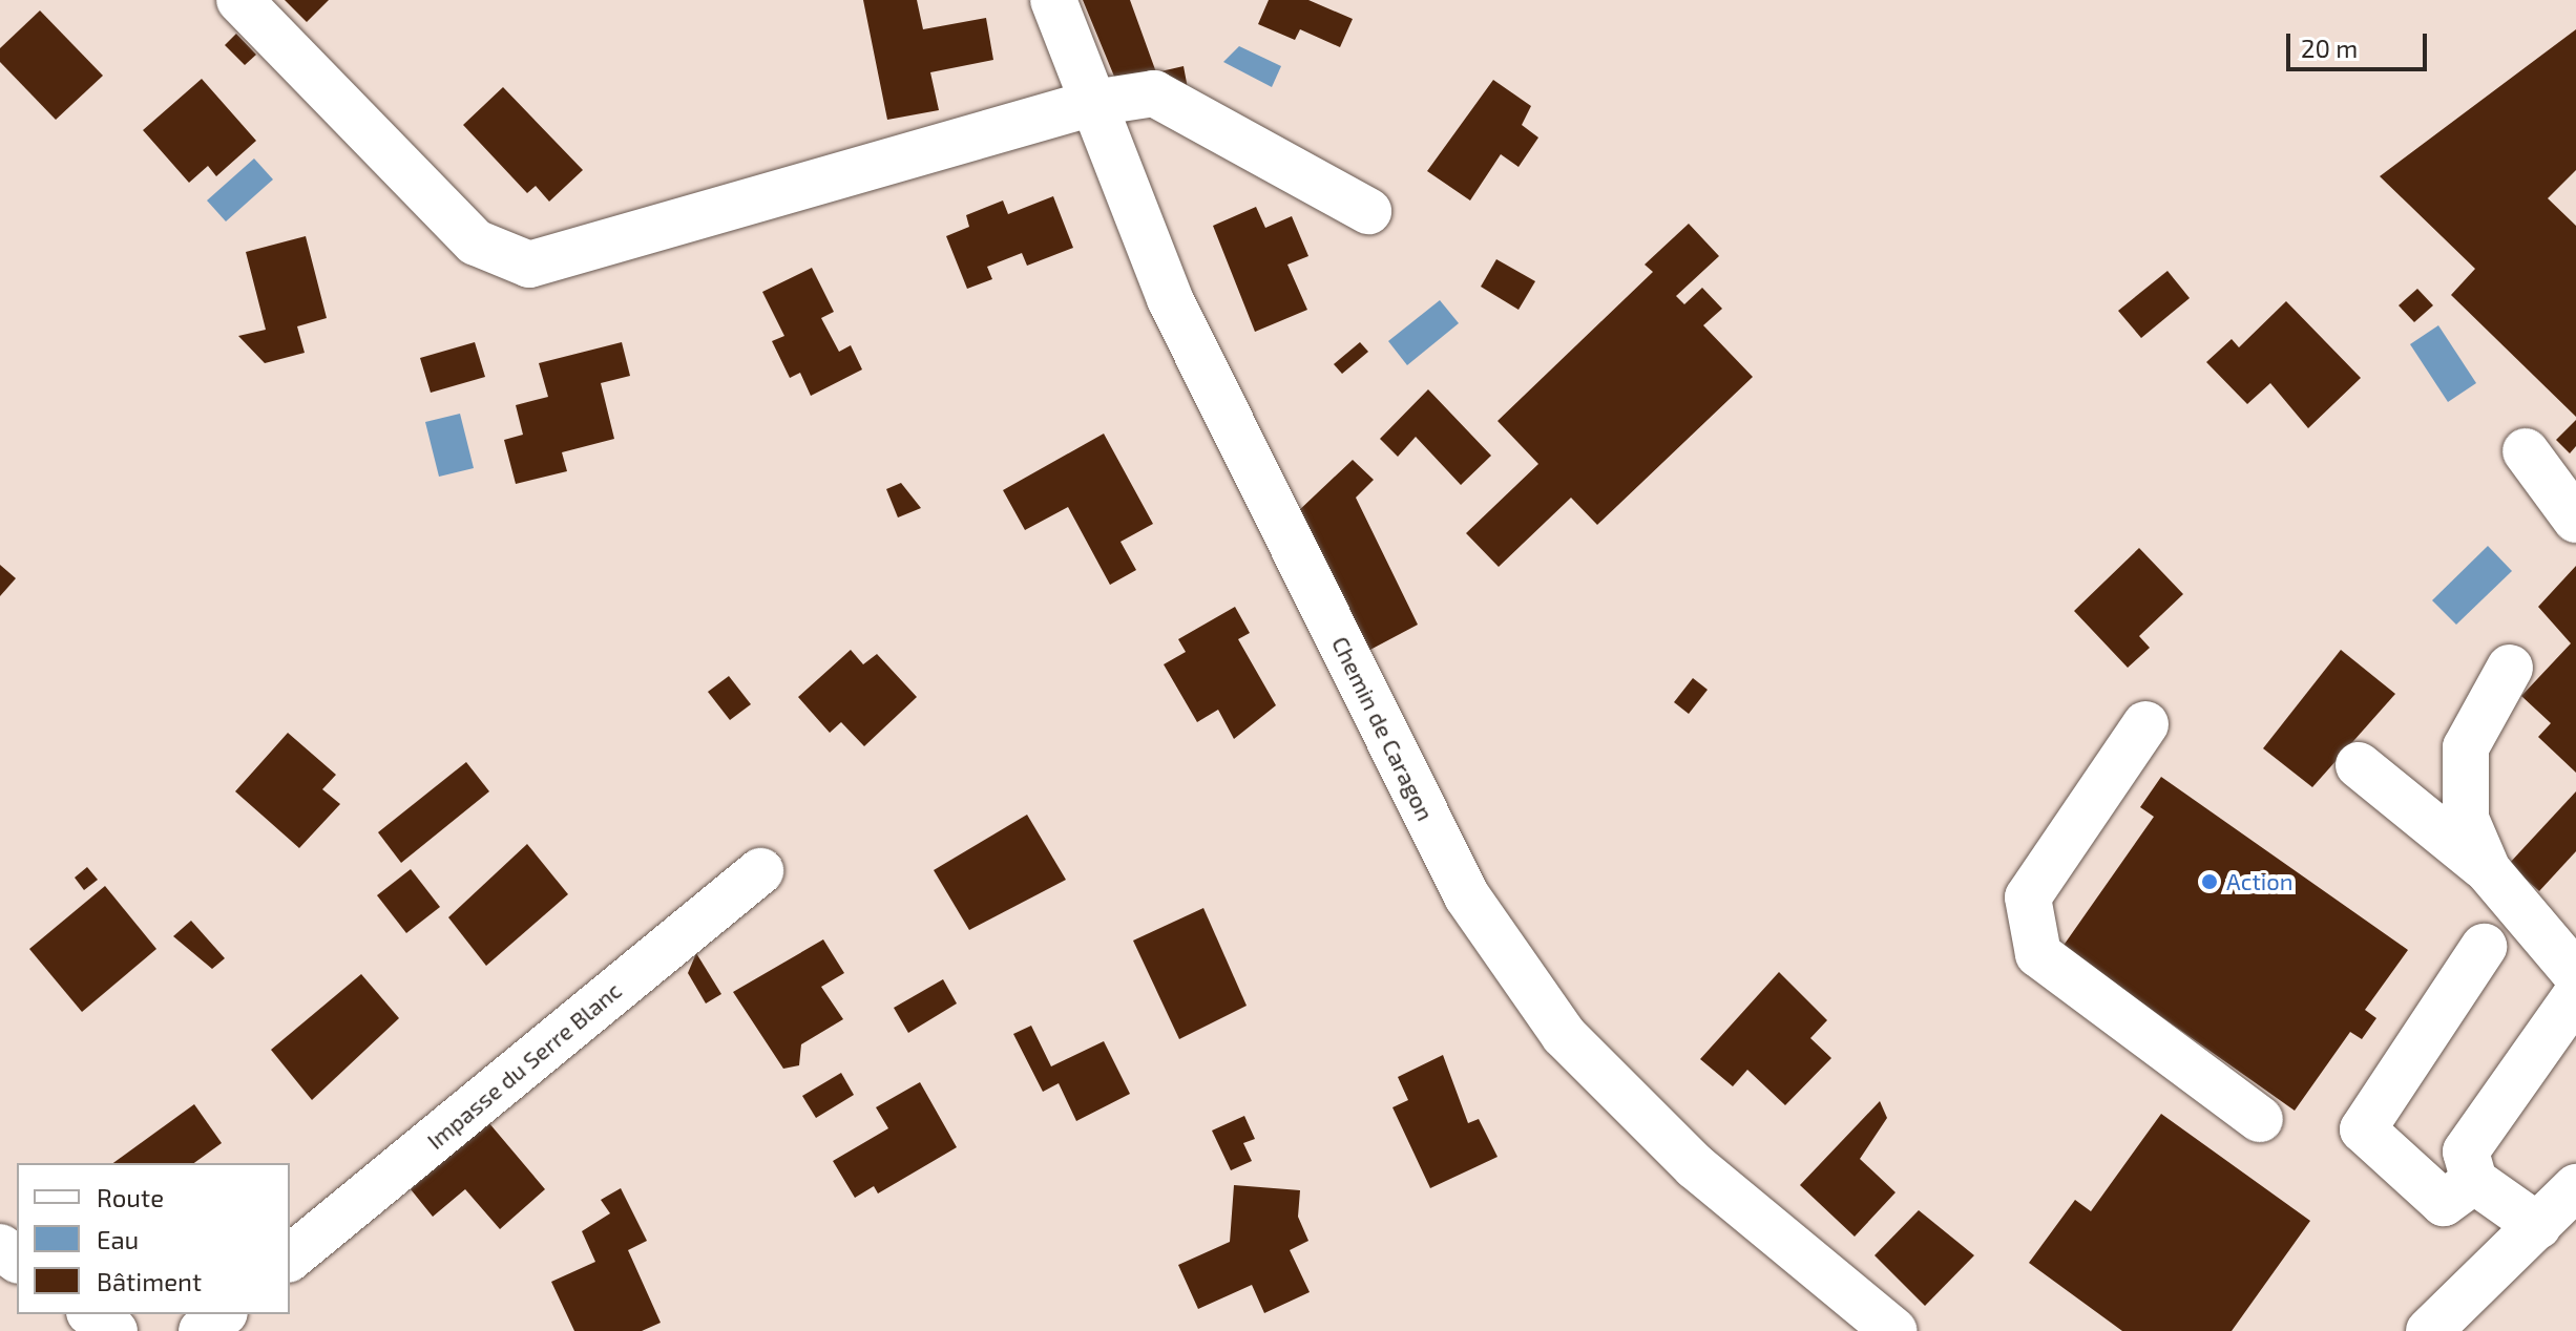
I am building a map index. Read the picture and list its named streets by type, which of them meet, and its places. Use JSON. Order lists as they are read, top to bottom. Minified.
{"streets":{"street":["Chemin de Caragon","Impasse du Serre Blanc"]},"places":["Action"],"legend":["Route","Eau","Bâtiment"],"scale_bar":"20 m"}
